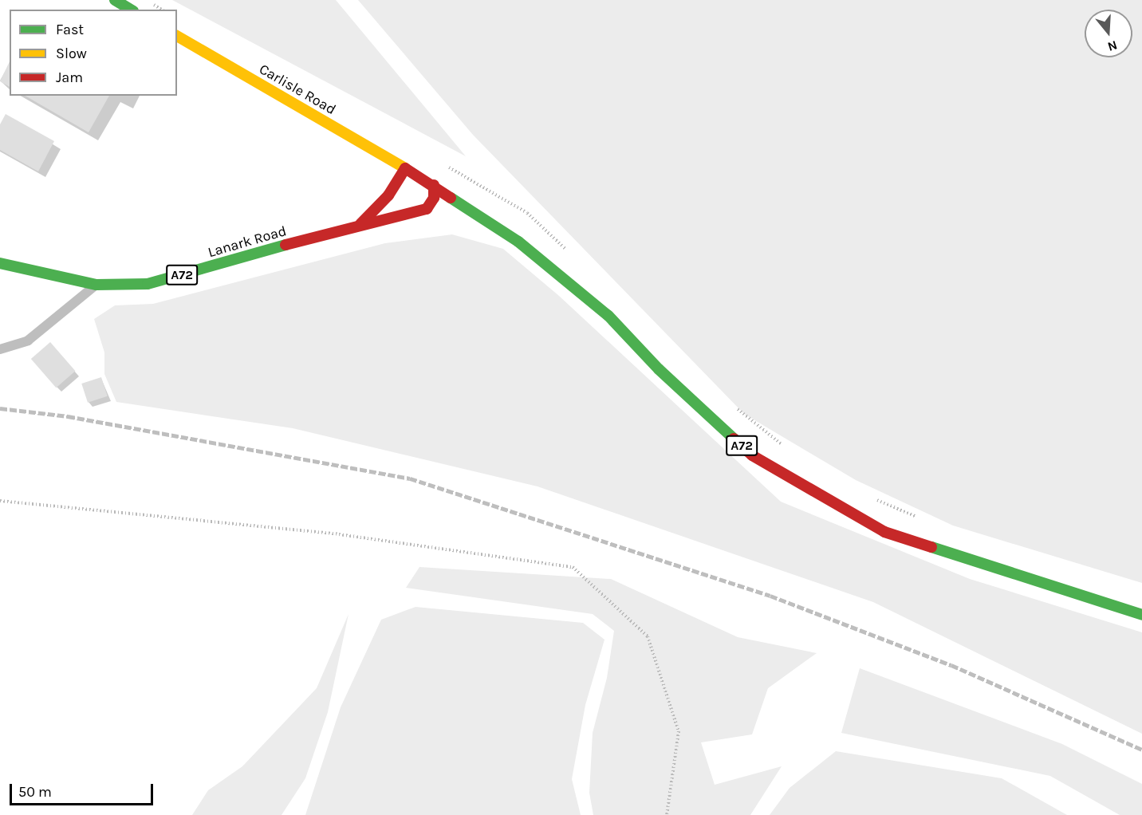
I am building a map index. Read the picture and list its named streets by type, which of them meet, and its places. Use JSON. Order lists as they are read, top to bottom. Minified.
{"streets":{"main road":["Carlisle Road","Lanark Road","A72"]},"crossings":[["Carlisle Road","A72"],["Lanark Road","A72"]],"legend":["Fast","Slow","Jam"],"scale_bar":"50 m","north":"bottom"}
